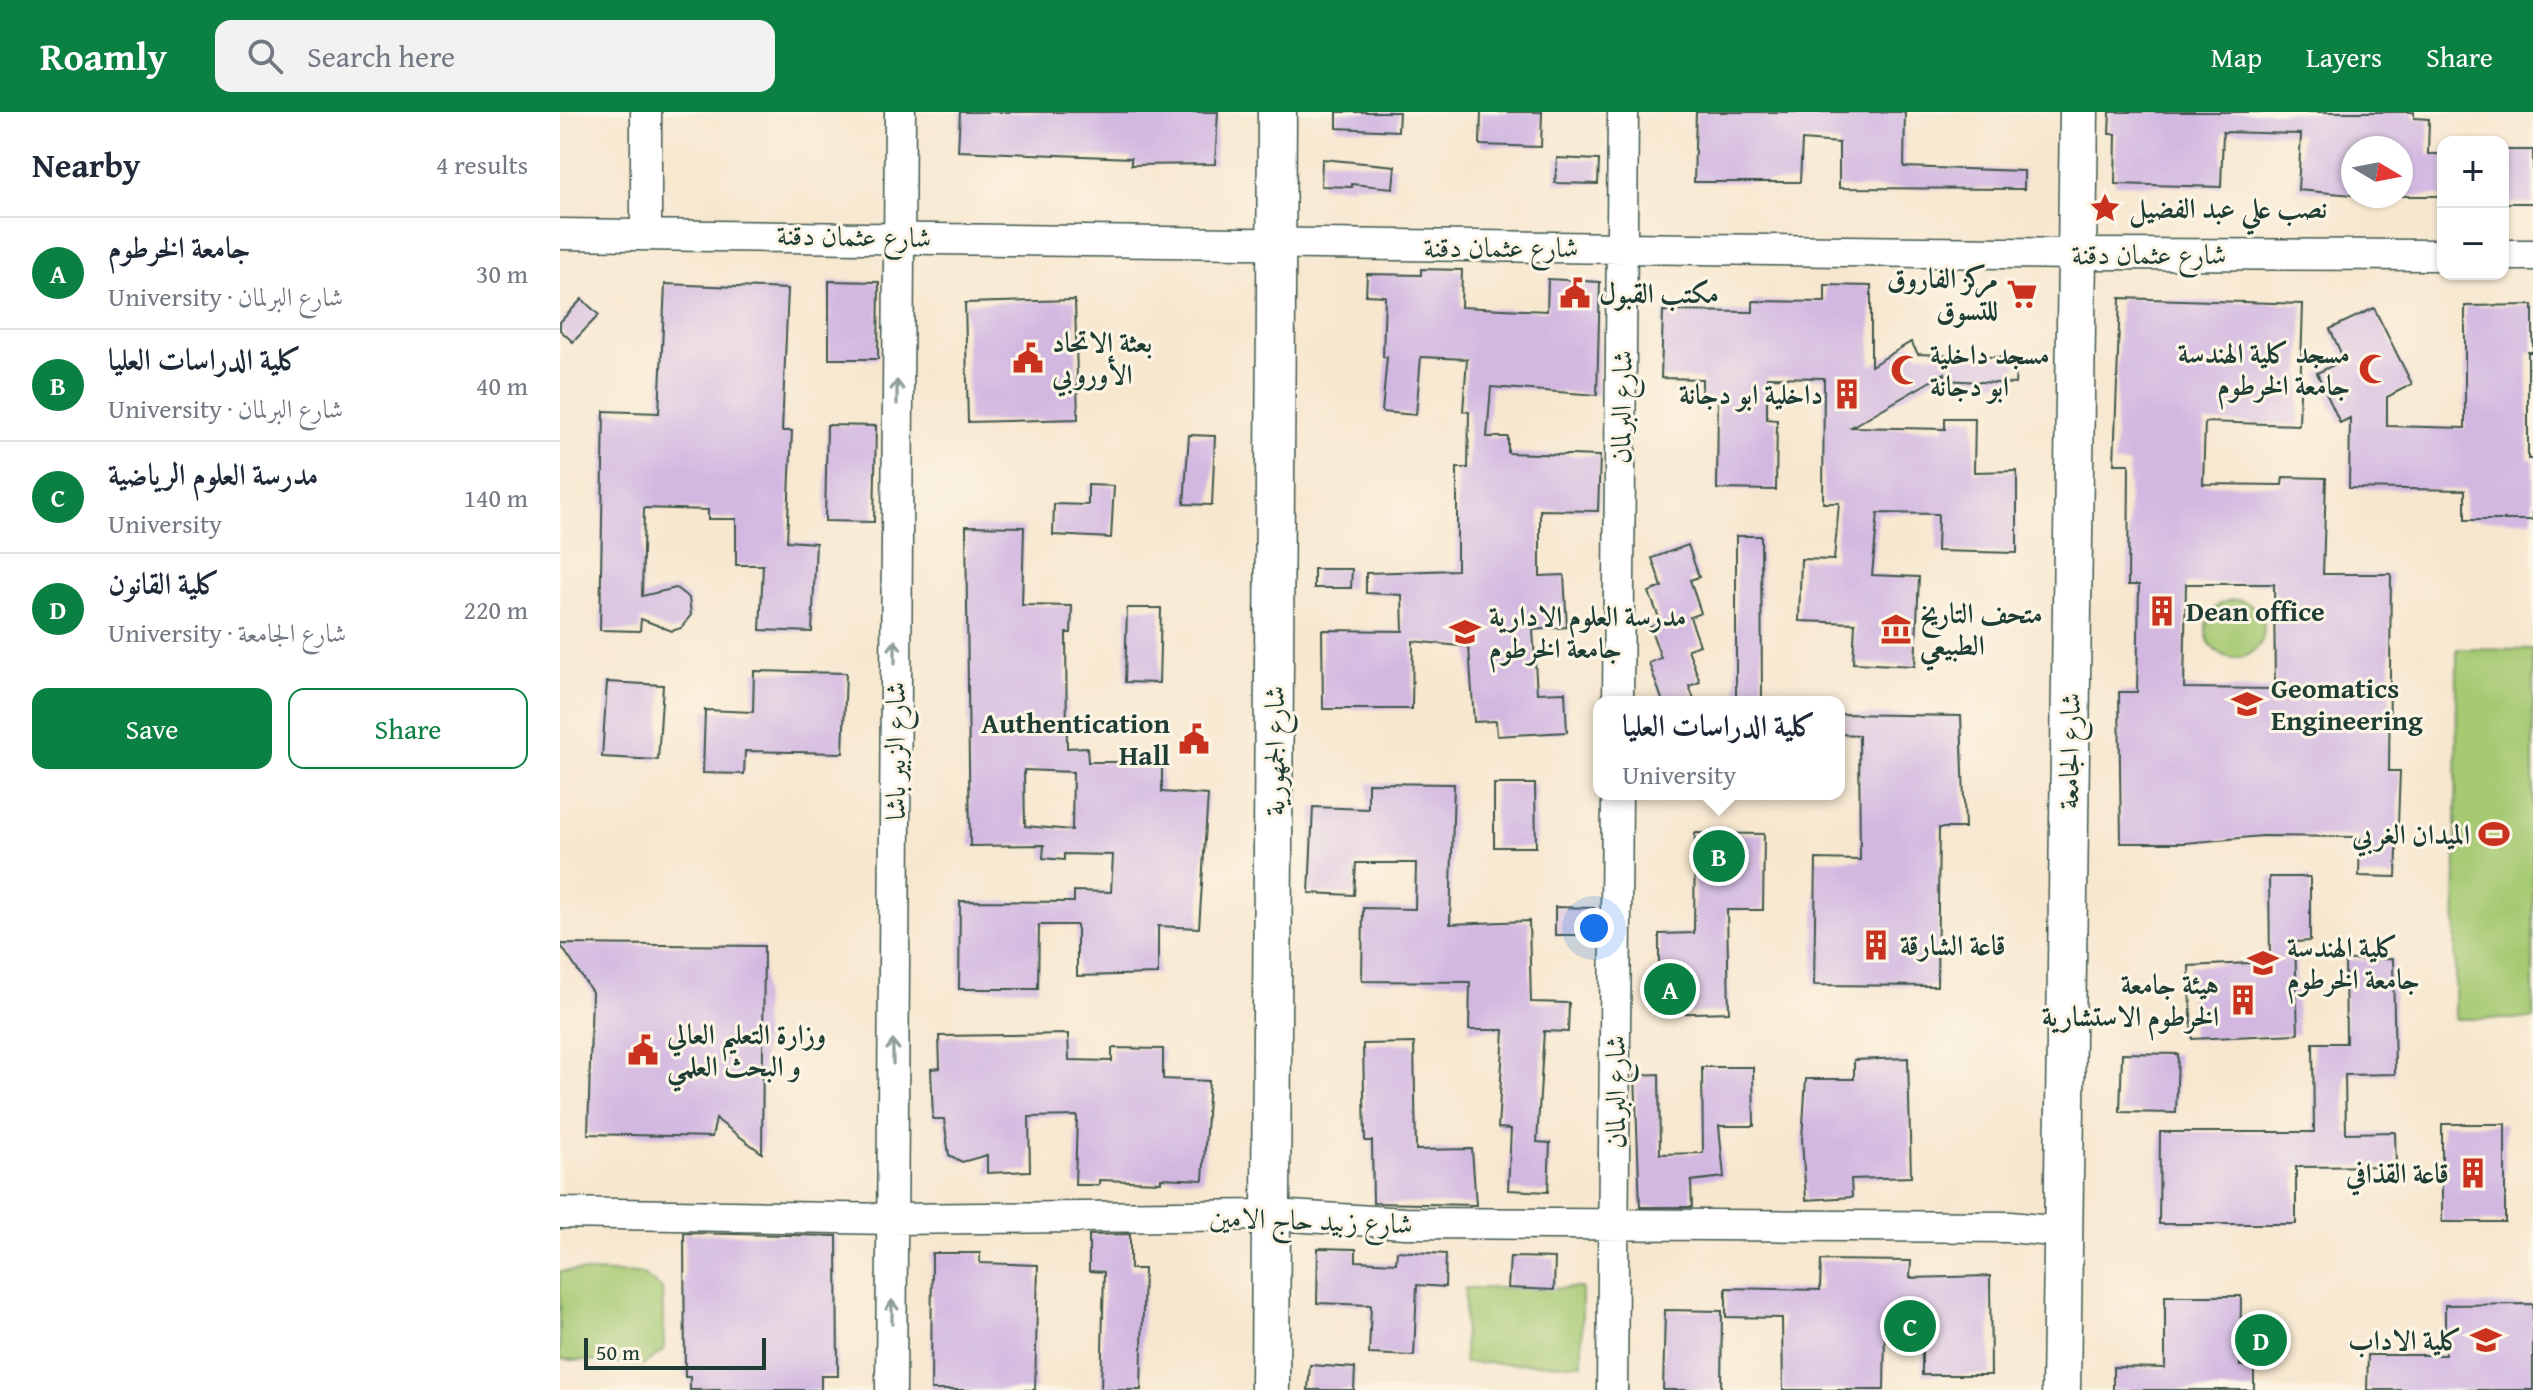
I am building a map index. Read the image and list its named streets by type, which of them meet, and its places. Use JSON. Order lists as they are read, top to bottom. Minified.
{"streets":{"main road":["شارع الجمهورية","شارع الجامعة"],"street":["شارع عثمان دقنة","شارع البرلمان","شارع الزبير باشا","شارع زبيد حاج الامين"]},"crossings":[["شارع عثمان دقنة","شارع البرلمان"],["شارع عثمان دقنة","شارع الزبير باشا"],["شارع عثمان دقنة","شارع الجمهورية"],["شارع عثمان دقنة","شارع الجامعة"],["شارع البرلمان","شارع زبيد حاج الامين"],["شارع الزبير باشا","شارع زبيد حاج الامين"],["شارع الجمهورية","شارع زبيد حاج الامين"],["شارع الجامعة","شارع زبيد حاج الامين"]],"one_way":["شارع الزبير باشا"],"places":{"place":["نصب علي عبد الفضيل"],"public building":["مكتب القبول","بعثة الاتحاد الأوروبي","Authentication Hall","وزارة التعليم العالي و البحث العلمي"],"supermarket":["مركز الفاروق للتسوق"],"mosque":["مسجد كلية الهندسة جامعة الخرطوم","مسجد داخلية ابو دجانة"],"building":["داخلية ابو دجانة","Dean office","قاعة الشارقة","هيئة جامعة الخرطوم الاستشارية","قاعة القذافي"],"museum":["متحف التاريخ الطبيعي"],"school or university":["مدرسة العلوم الادارية جامعة الخرطوم","Geomatics Engineering","كلية الهندسة جامعة الخرطوم","كلية الاداب"],"sports":["الميدان الغربي"]},"scale_bar":"50 m","north":"right","page":{"header":"Roamly","search":"Search here","nav":["Map","Layers","Share"],"heading":["Nearby","4 results"],"map_buttons":["+","−"],"list":[{"mark":"A","name":"جامعة الخرطوم","note":"University · شارع البرلمان","value":"30 m"},{"mark":"B","name":"كلية الدراسات العليا","note":"University · شارع البرلمان","value":"40 m"},{"mark":"C","name":"مدرسة العلوم الرياضية","note":"University","value":"140 m"},{"mark":"D","name":"كلية القانون","note":"University · شارع الجامعة","value":"220 m"}],"buttons":["Save","Share"],"popup":["كلية الدراسات العليا","University"],"pins":["B","A","C","D"],"scale":"50 m"}}
